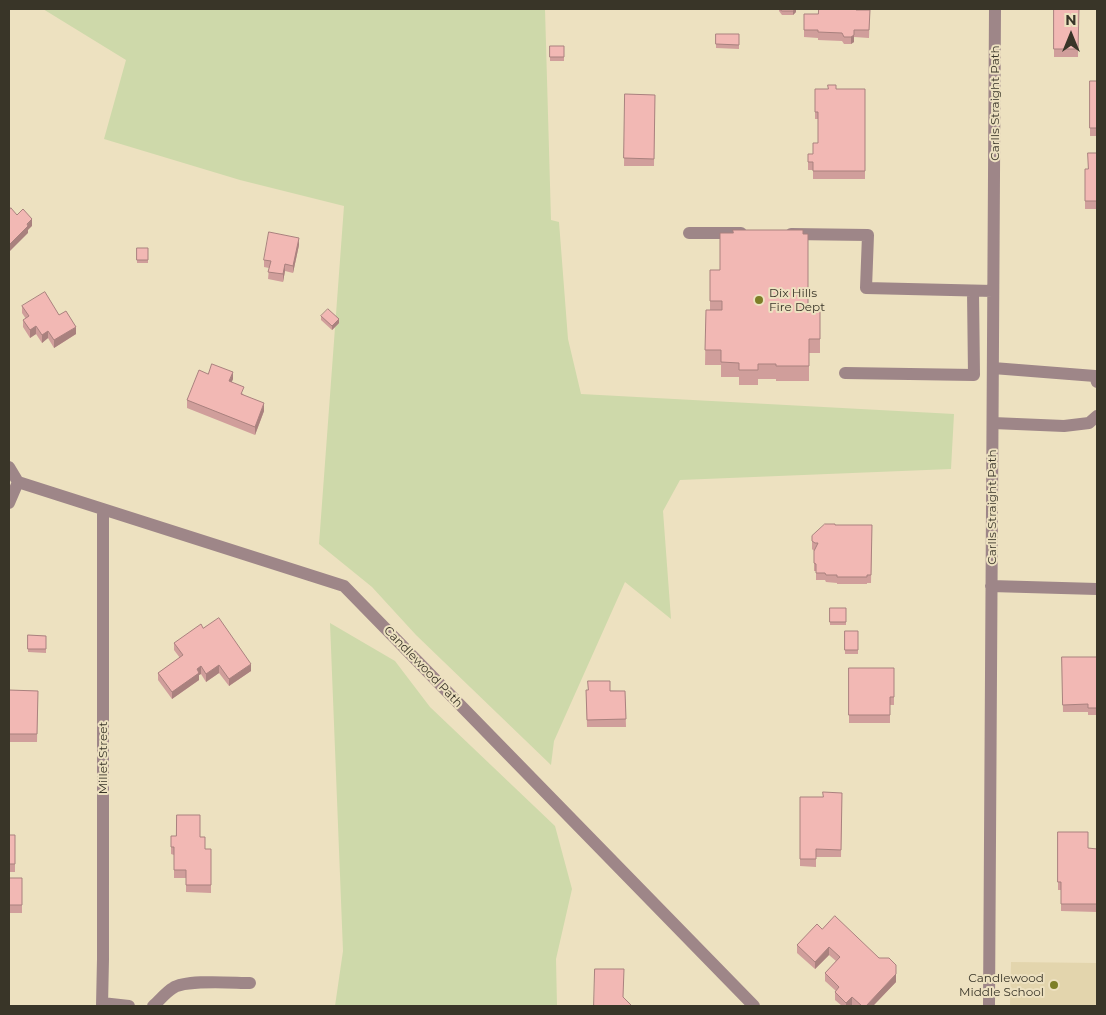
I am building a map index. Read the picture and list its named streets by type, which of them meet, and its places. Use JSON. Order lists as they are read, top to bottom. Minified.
{"streets":{"street":["Carlls Straight Path","Candlewood Path","Millet Street"]},"crossings":[["Candlewood Path","Millet Street"]],"places":["Dix Hills Fire Dept","Candlewood Middle School"],"north":"top"}
